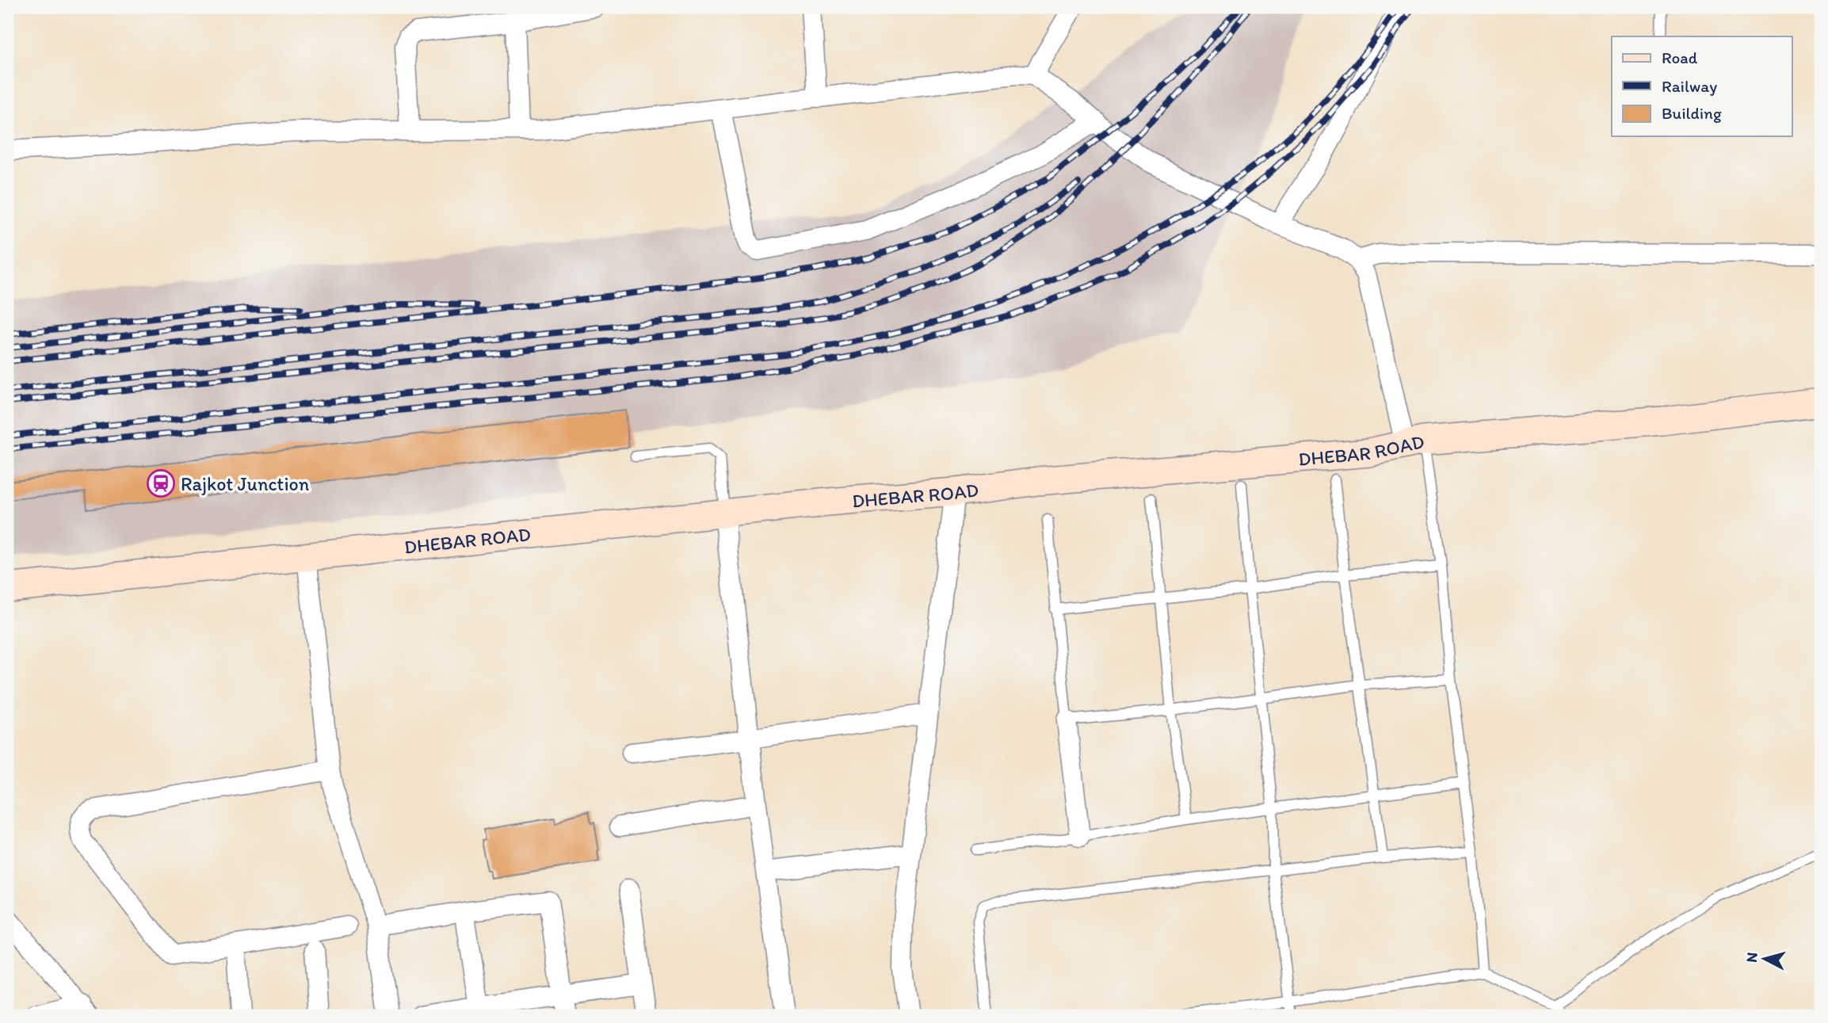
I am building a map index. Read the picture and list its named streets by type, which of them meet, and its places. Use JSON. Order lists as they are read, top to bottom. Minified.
{"streets":{"street":["DHEBAR ROAD"]},"places":{"station":["Rajkot Junction"]},"legend":["Road","Railway","Building"],"north":"left"}
